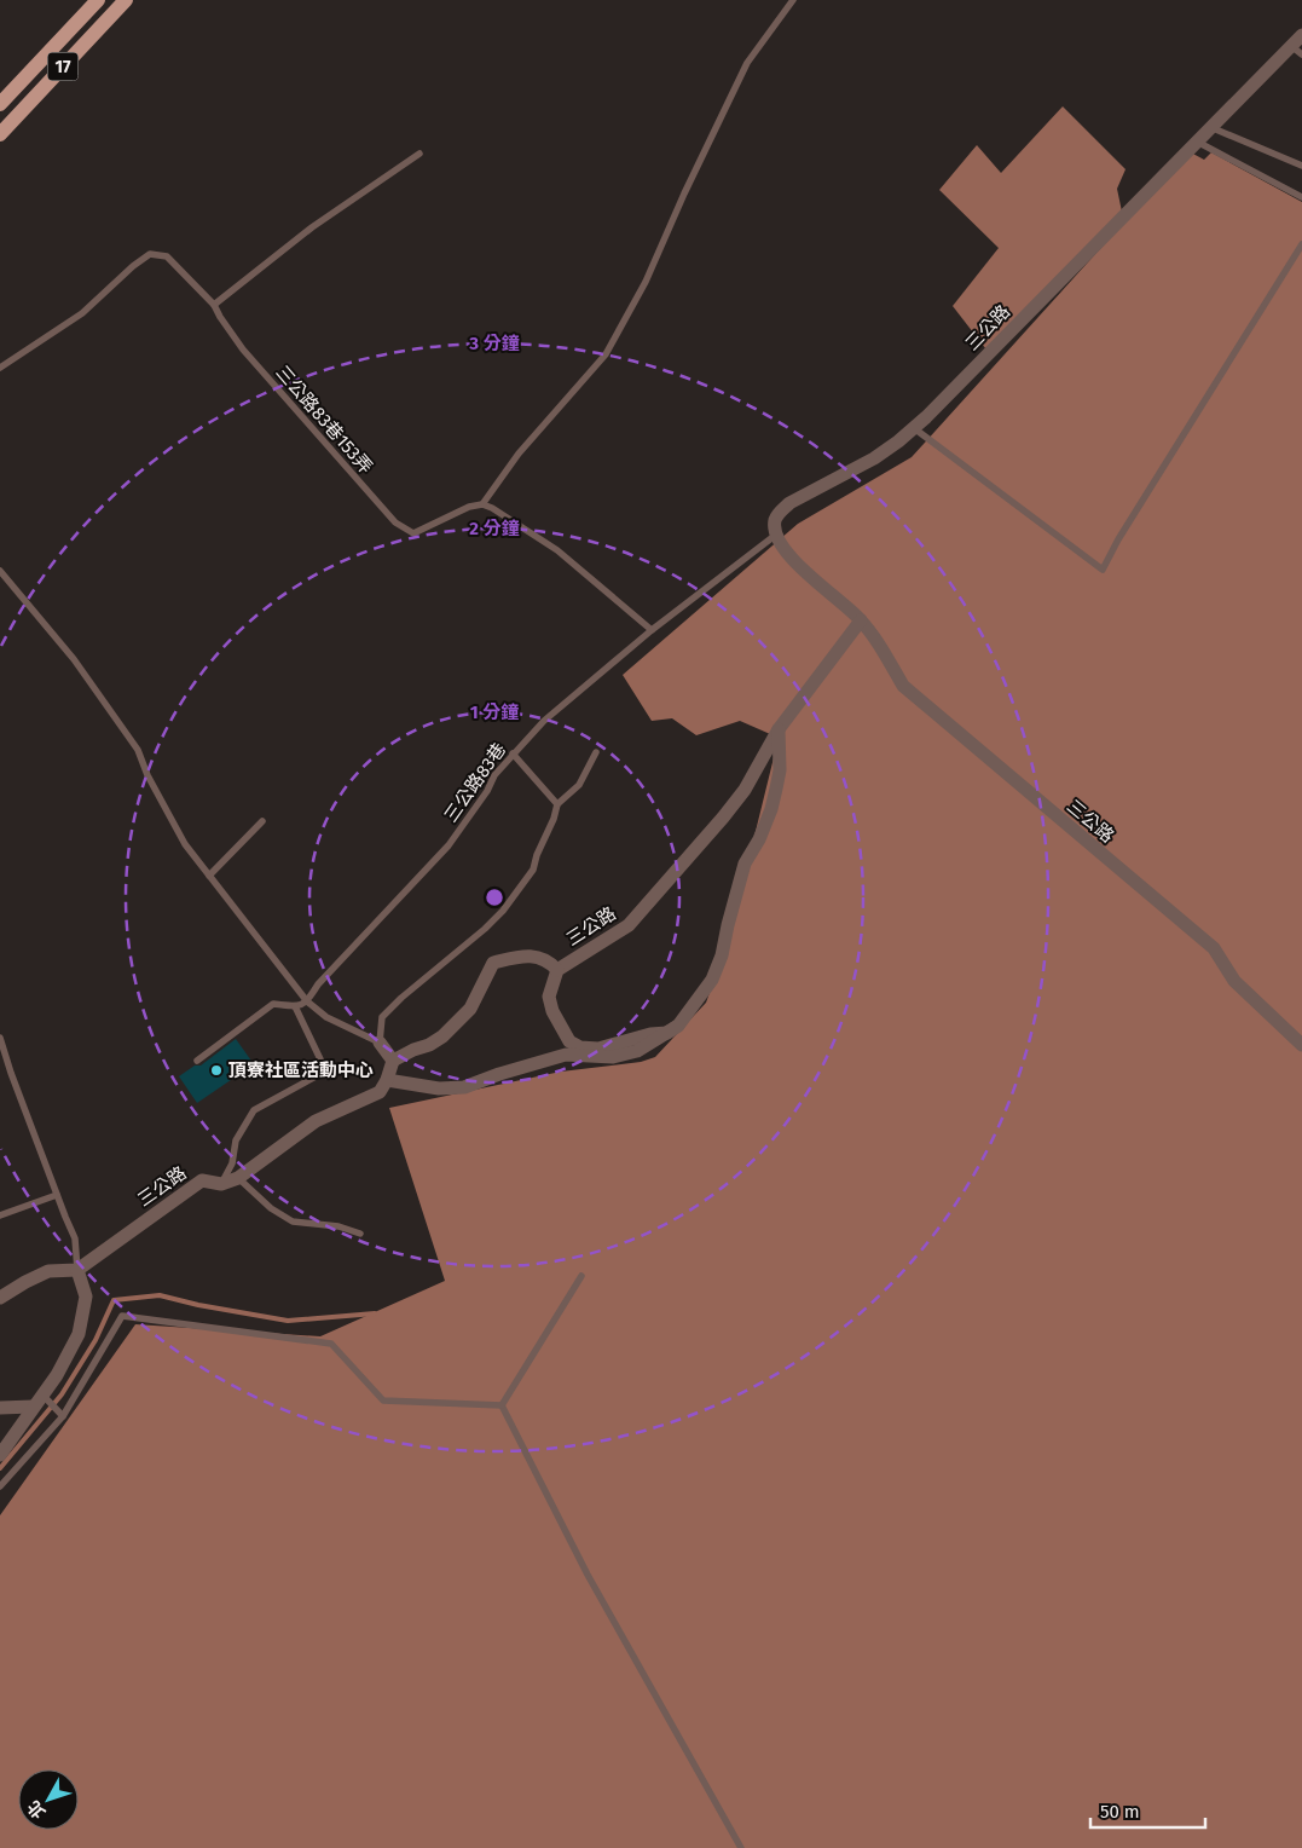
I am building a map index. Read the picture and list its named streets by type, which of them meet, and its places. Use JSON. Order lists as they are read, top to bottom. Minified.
{"streets":{"main road":["17"],"street":["三公路"],"lane":["三公路83巷153弄","三公路83巷"]},"crossings":[["三公路","三公路83巷"]],"places":["頂寮社區活動中心"],"scale_bar":"50 m","north":"bottom left","rings":["3 分鐘","2 分鐘","1 分鐘"]}
